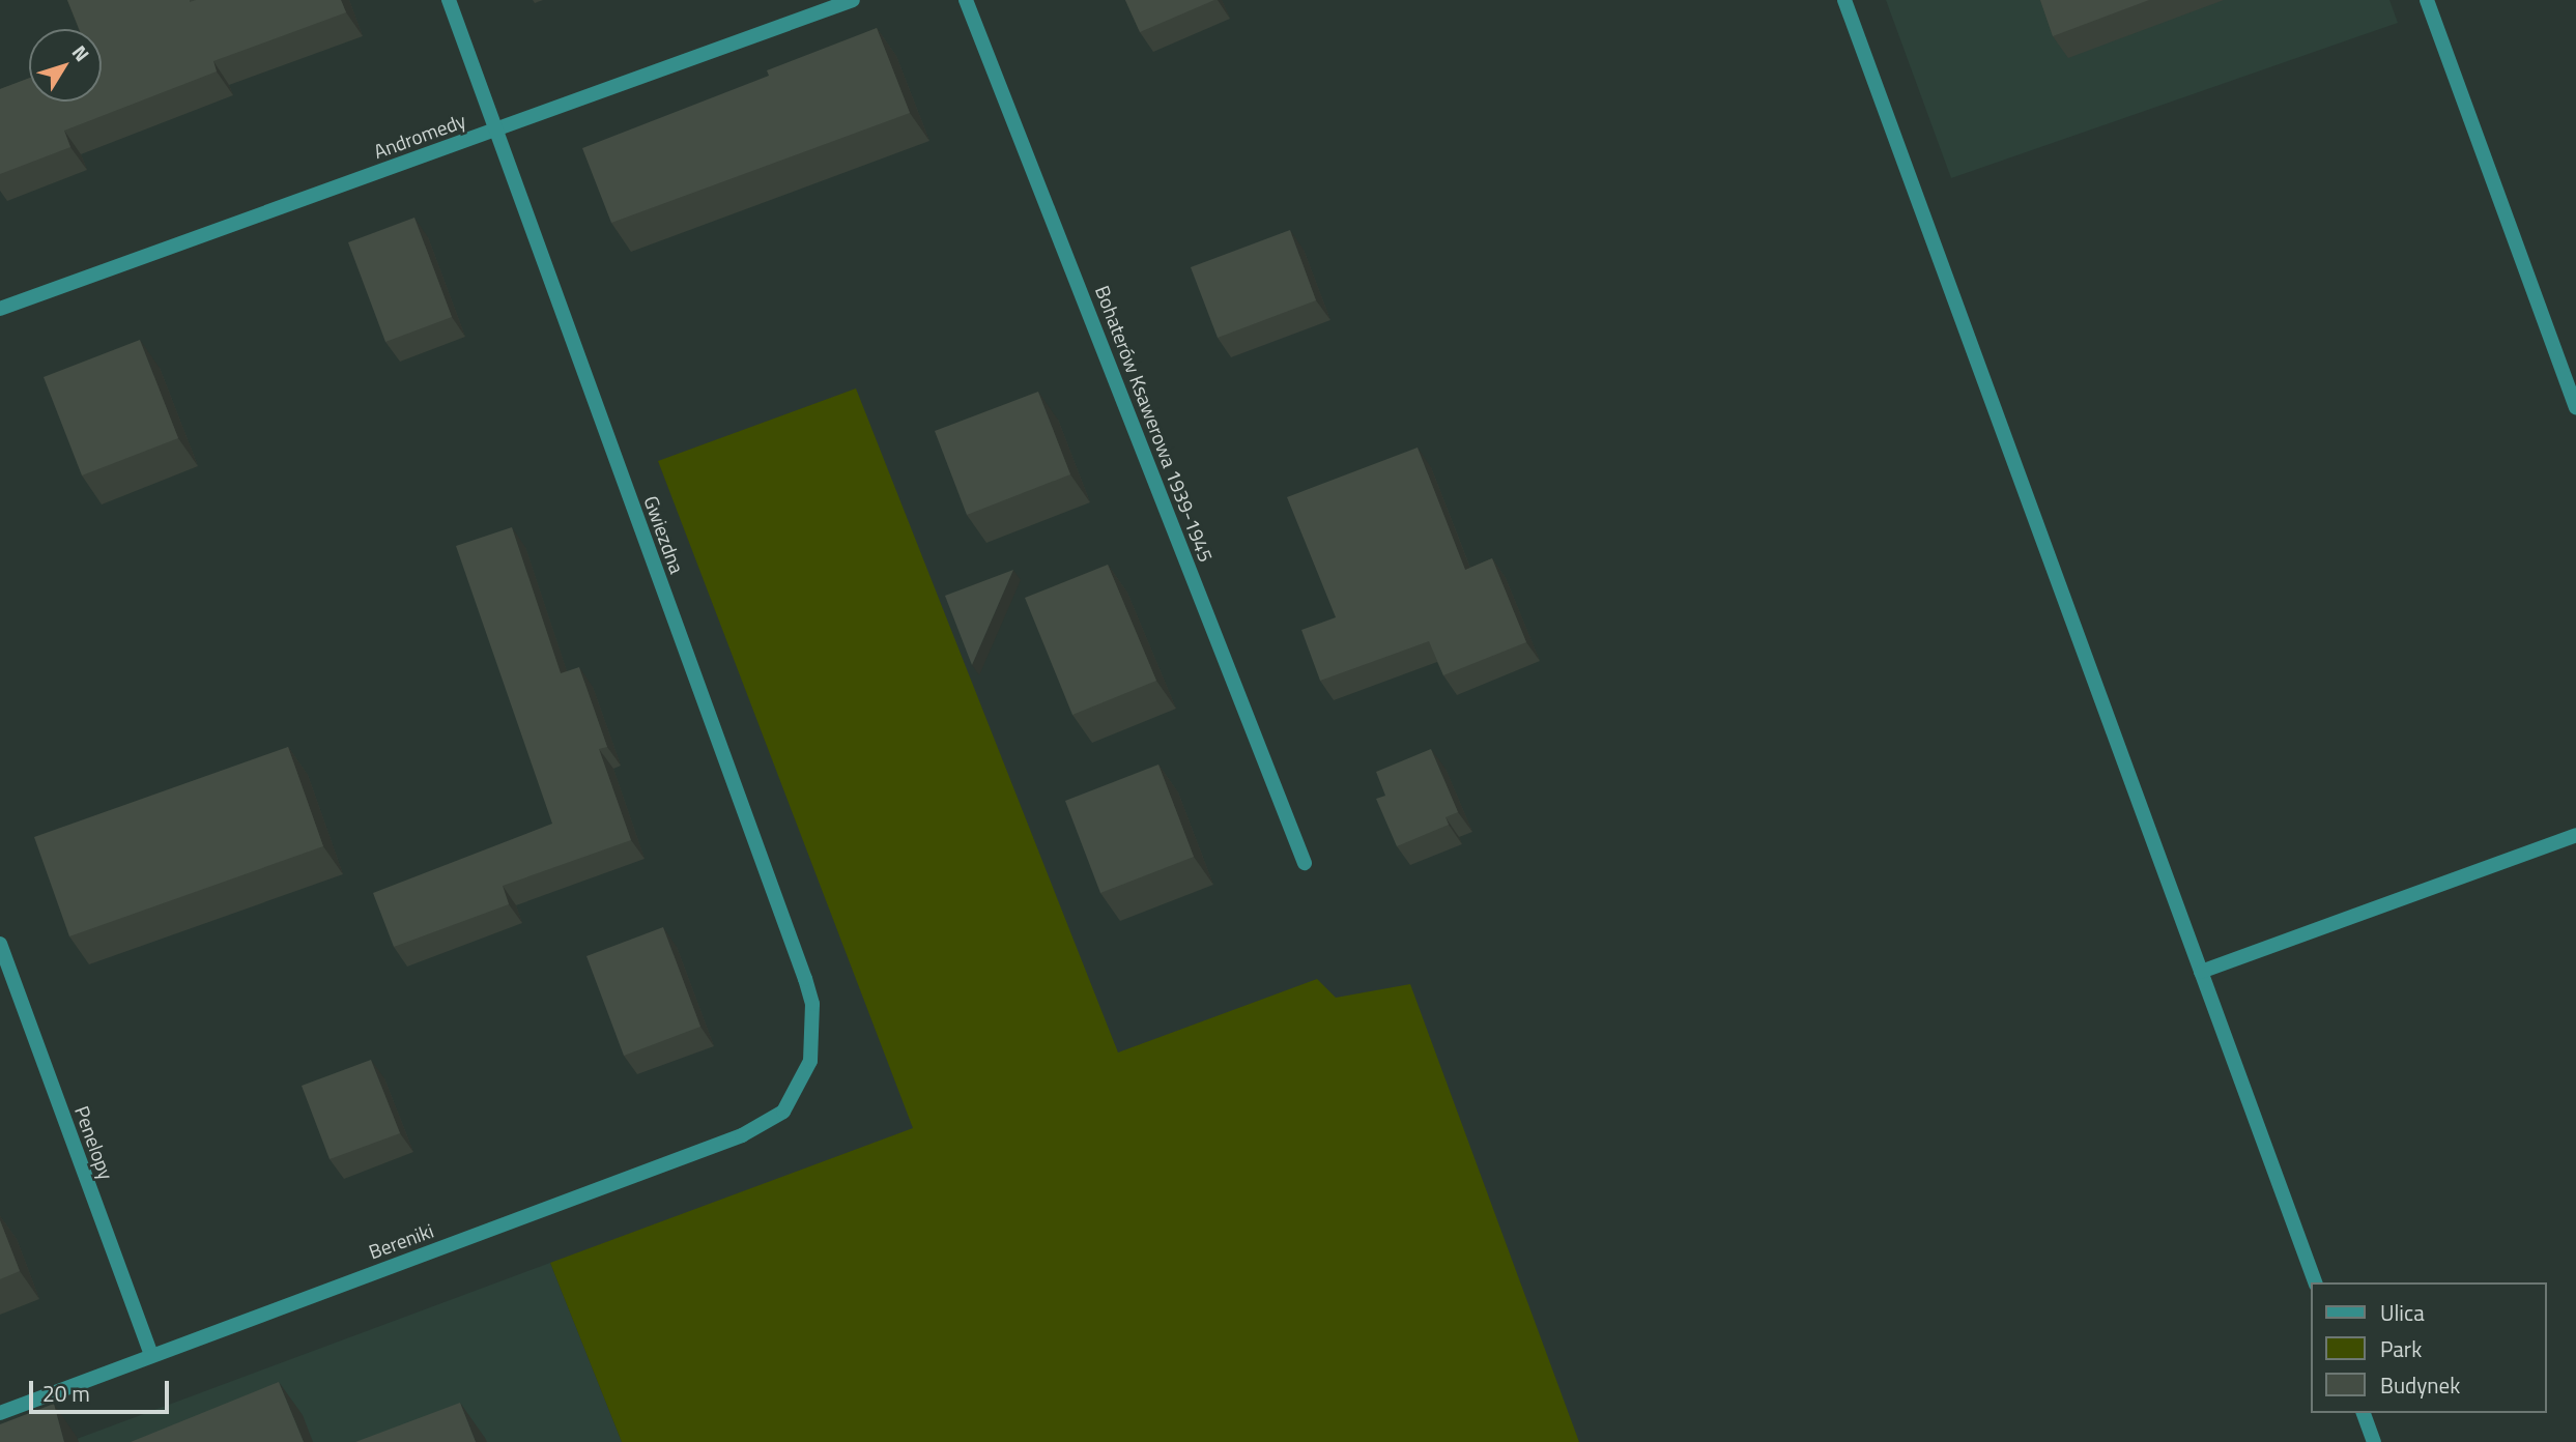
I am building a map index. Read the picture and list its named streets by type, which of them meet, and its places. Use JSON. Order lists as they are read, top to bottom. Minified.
{"streets":{"street":["Andromedy","Bohaterów Ksawerowa 1939-1945","Gwiezdna","Penelopy","Bereniki"]},"crossings":[["Andromedy","Gwiezdna"],["Gwiezdna","Bereniki"],["Penelopy","Bereniki"]],"legend":["Ulica","Park","Budynek"],"scale_bar":"20 m","north":"top right"}
